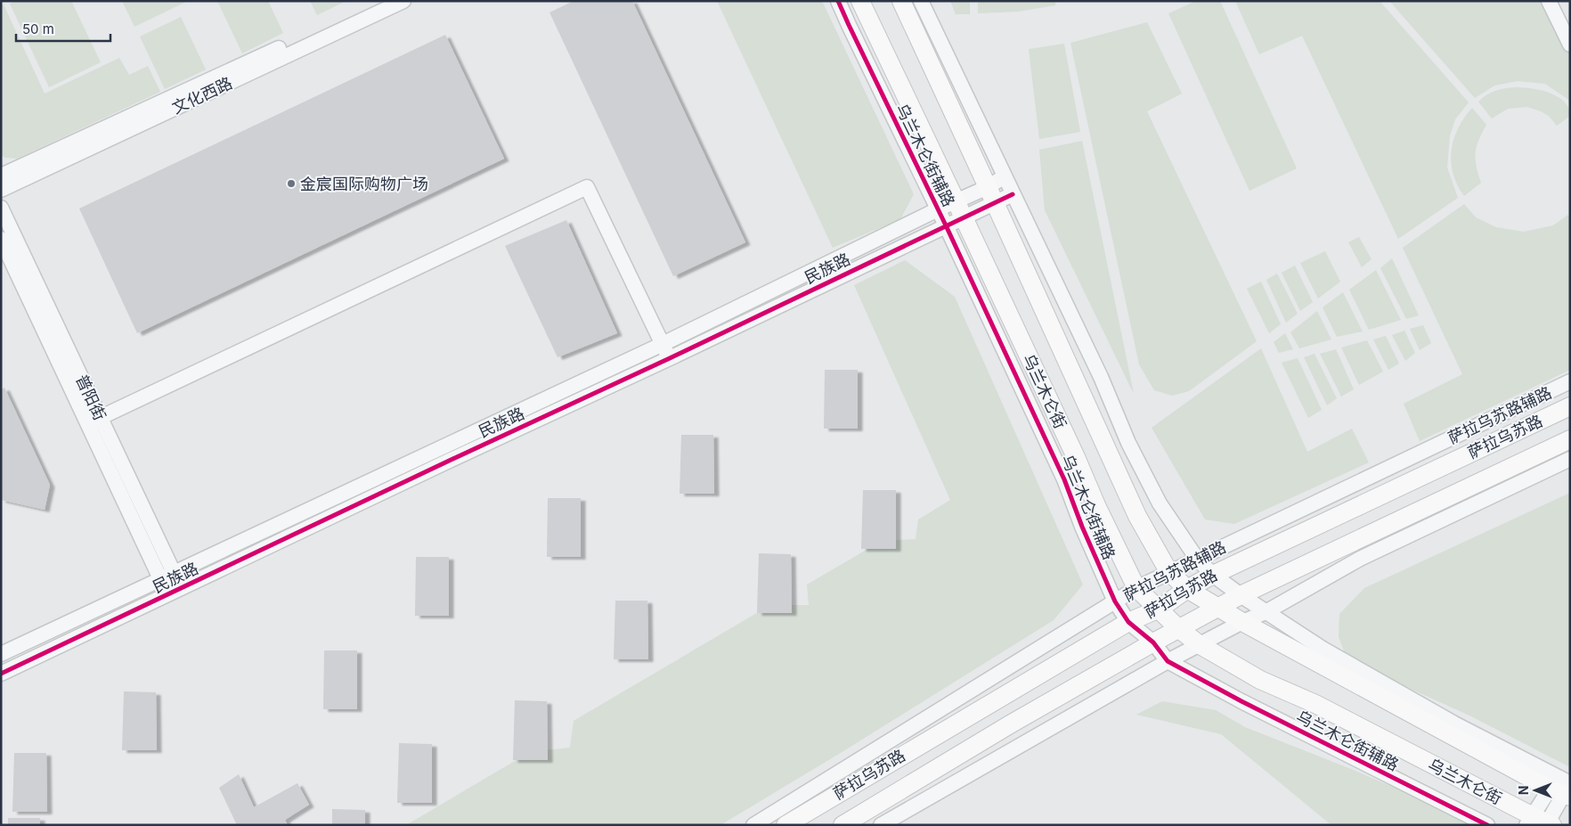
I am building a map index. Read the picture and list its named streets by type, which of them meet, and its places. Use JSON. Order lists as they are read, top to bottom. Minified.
{"streets":{"main road":["乌兰木仑街","萨拉乌苏路"],"street":["文化西路","乌兰木仑街辅路","民族路","普阳街","萨拉乌苏路辅路"]},"crossings":[["乌兰木仑街辅路","民族路"],["乌兰木仑街辅路","萨拉乌苏路辅路"],["乌兰木仑街辅路","萨拉乌苏路"],["民族路","乌兰木仑街"],["民族路","普阳街"],["乌兰木仑街","萨拉乌苏路辅路"],["乌兰木仑街","萨拉乌苏路"]],"places":["金宸国际购物广场"],"scale_bar":"50 m","north":"left"}
